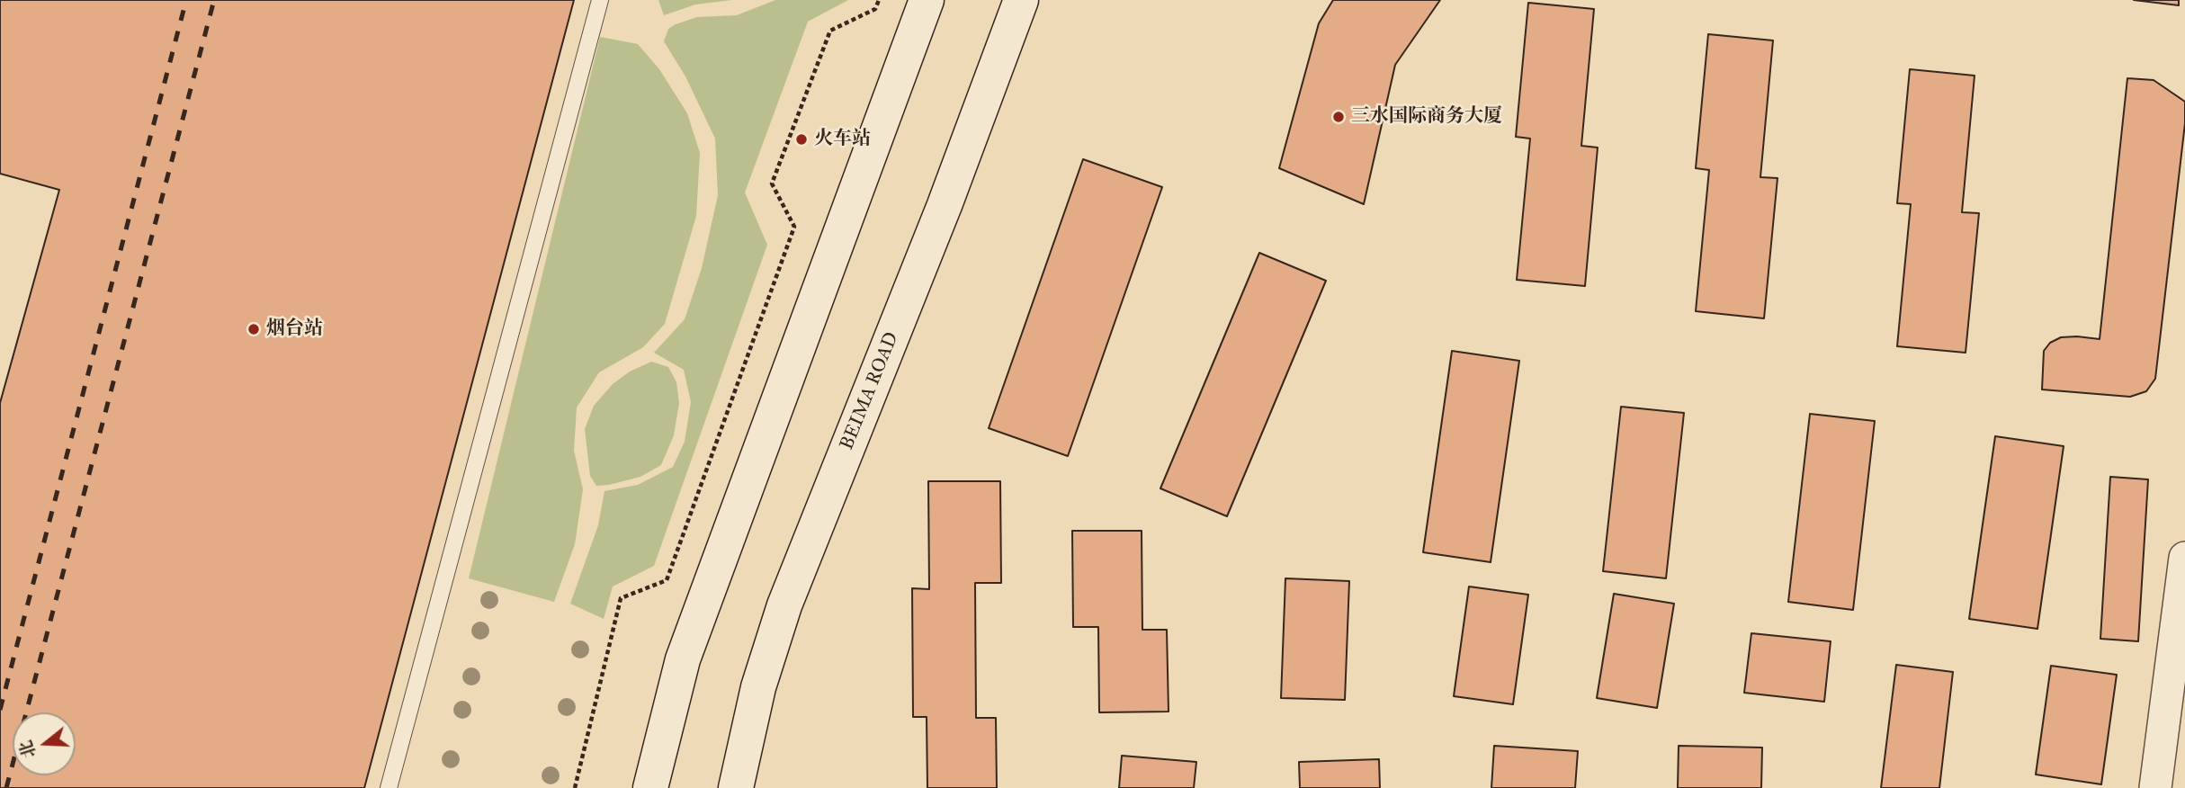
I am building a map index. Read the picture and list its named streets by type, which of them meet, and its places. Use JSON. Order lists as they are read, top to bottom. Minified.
{"streets":{"main road":["BEIMA ROAD"]},"places":["三水国际商务大厦","火车站","烟台站"],"north":"left"}
